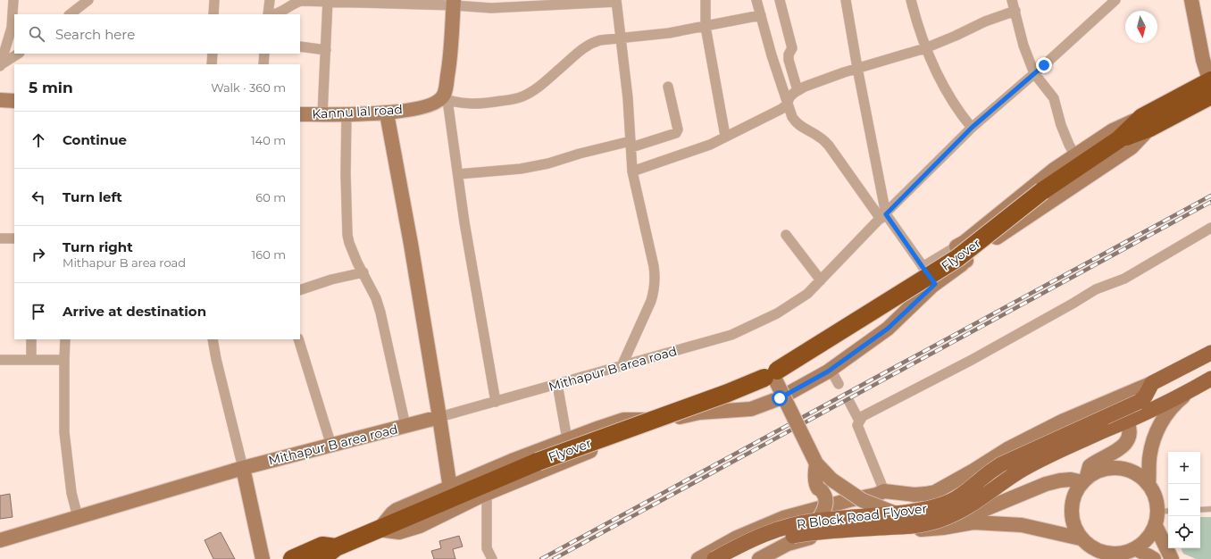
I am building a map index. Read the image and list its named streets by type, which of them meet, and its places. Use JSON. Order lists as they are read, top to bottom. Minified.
{"streets":{"highway":["Flyover"],"main road":["R Block Road Flyover"],"street":["Kannu lal road","Mithapur B area road"]},"north":"bottom","page":{"search":"Search here","heading":["5 min","Walk · 360 m"],"list":[["Continue","140 m"],["Turn left","60 m"],["Turn right","Mithapur B area road","160 m"],"Arrive at destination"],"map_buttons":["+","−"]}}
